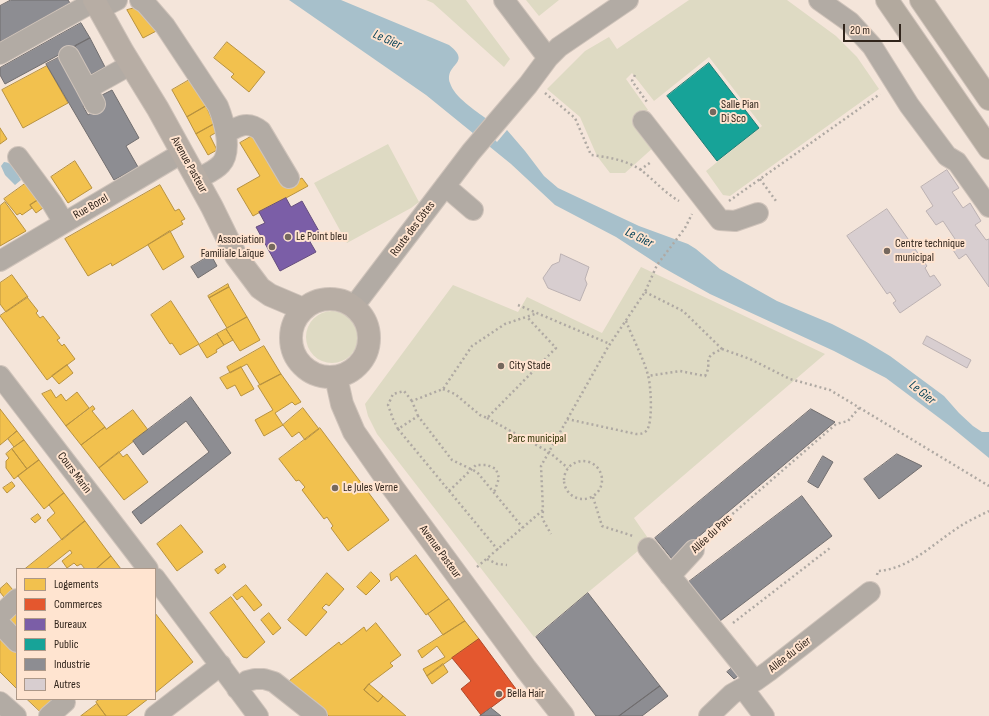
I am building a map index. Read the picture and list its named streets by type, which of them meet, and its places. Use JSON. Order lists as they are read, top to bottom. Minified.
{"streets":{"main road":["Avenue Pasteur"],"street":["Rue Borel","Route des Côtes","Cours Marin","Allée du Parc","Allée du Gier"]},"crossings":[["Avenue Pasteur","Rue Borel"],["Avenue Pasteur","Route des Côtes"]],"water":["Le Gier"],"parks":["Parc municipal"],"places":["Salle Pian Di Sco","Le Point bleu","Association Familiale Laïque","Centre technique municipal","City Stade","Le Jules Verne","Bella Hair"],"legend":["Logements","Commerces","Bureaux","Public","Industrie","Autres"],"scale_bar":"20 m"}
